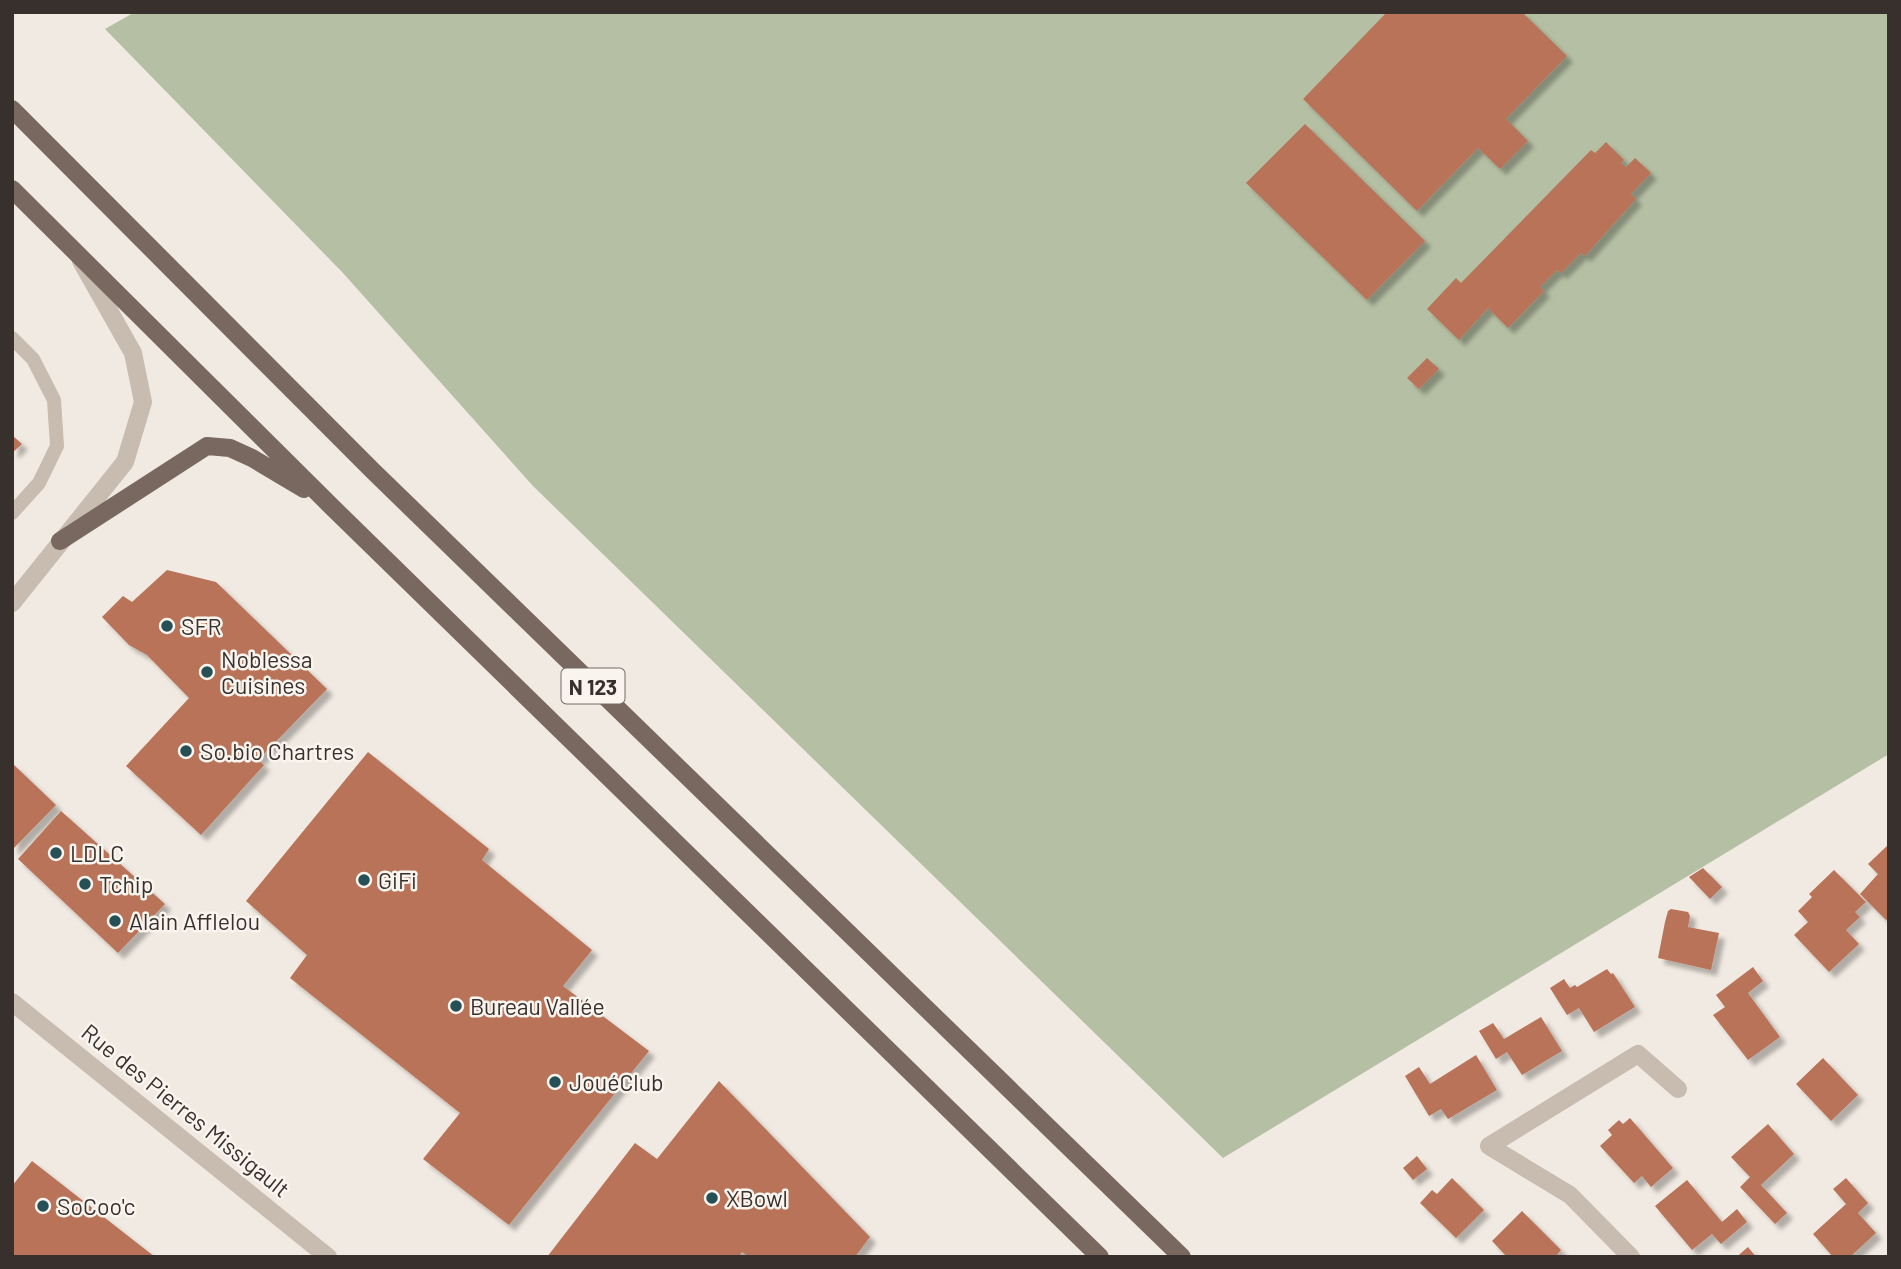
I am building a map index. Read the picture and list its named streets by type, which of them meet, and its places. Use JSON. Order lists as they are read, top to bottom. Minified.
{"streets":{"main road":["N 123"],"street":["Rue des Pierres Missigault"]},"places":["SFR","Noblessa Cuisines","So.bio Chartres","LDLC","GiFi","Tchip","Alain Afflelou","Bureau Vallée","JouéClub","XBowl","SoCoo'c"]}
